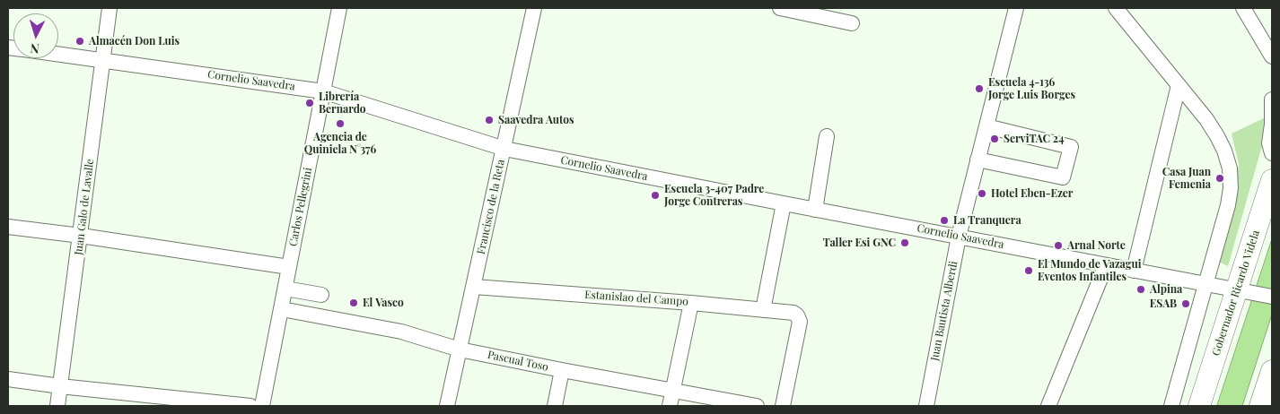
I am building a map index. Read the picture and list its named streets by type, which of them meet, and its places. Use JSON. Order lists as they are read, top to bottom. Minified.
{"streets":{"highway":["Gobernador Ricardo Videla"],"street":["Cornelio Saavedra","Juan Galo de Lavalle","Carlos Pellegrini","Francisco de la Reta","Estanislao del Campo","Juan Bautista Alberdi","Pascual Toso"]},"crossings":[["Cornelio Saavedra","Juan Galo de Lavalle"],["Cornelio Saavedra","Carlos Pellegrini"],["Cornelio Saavedra","Francisco de la Reta"],["Cornelio Saavedra","Gobernador Ricardo Videla"],["Cornelio Saavedra","Juan Bautista Alberdi"],["Carlos Pellegrini","Pascual Toso"],["Francisco de la Reta","Estanislao del Campo"],["Francisco de la Reta","Pascual Toso"]],"places":["Almacén Don Luis","Escuela 4-136 Jorge Luis Borges","Librería Bernardo","Saavedra Autos","Agencia de Quiniela N°376","ServiTAC 24","Casa Juan Femenia","Hotel Eben-Ezer","Escuela 3-407 Padre Jorge Contreras","La Tranquera","Taller Esi GNC","Arnal Norte","El Mundo de Vazagui Eventos Infantiles","Alpina","El Vasco","ESAB"],"north":"bottom"}
